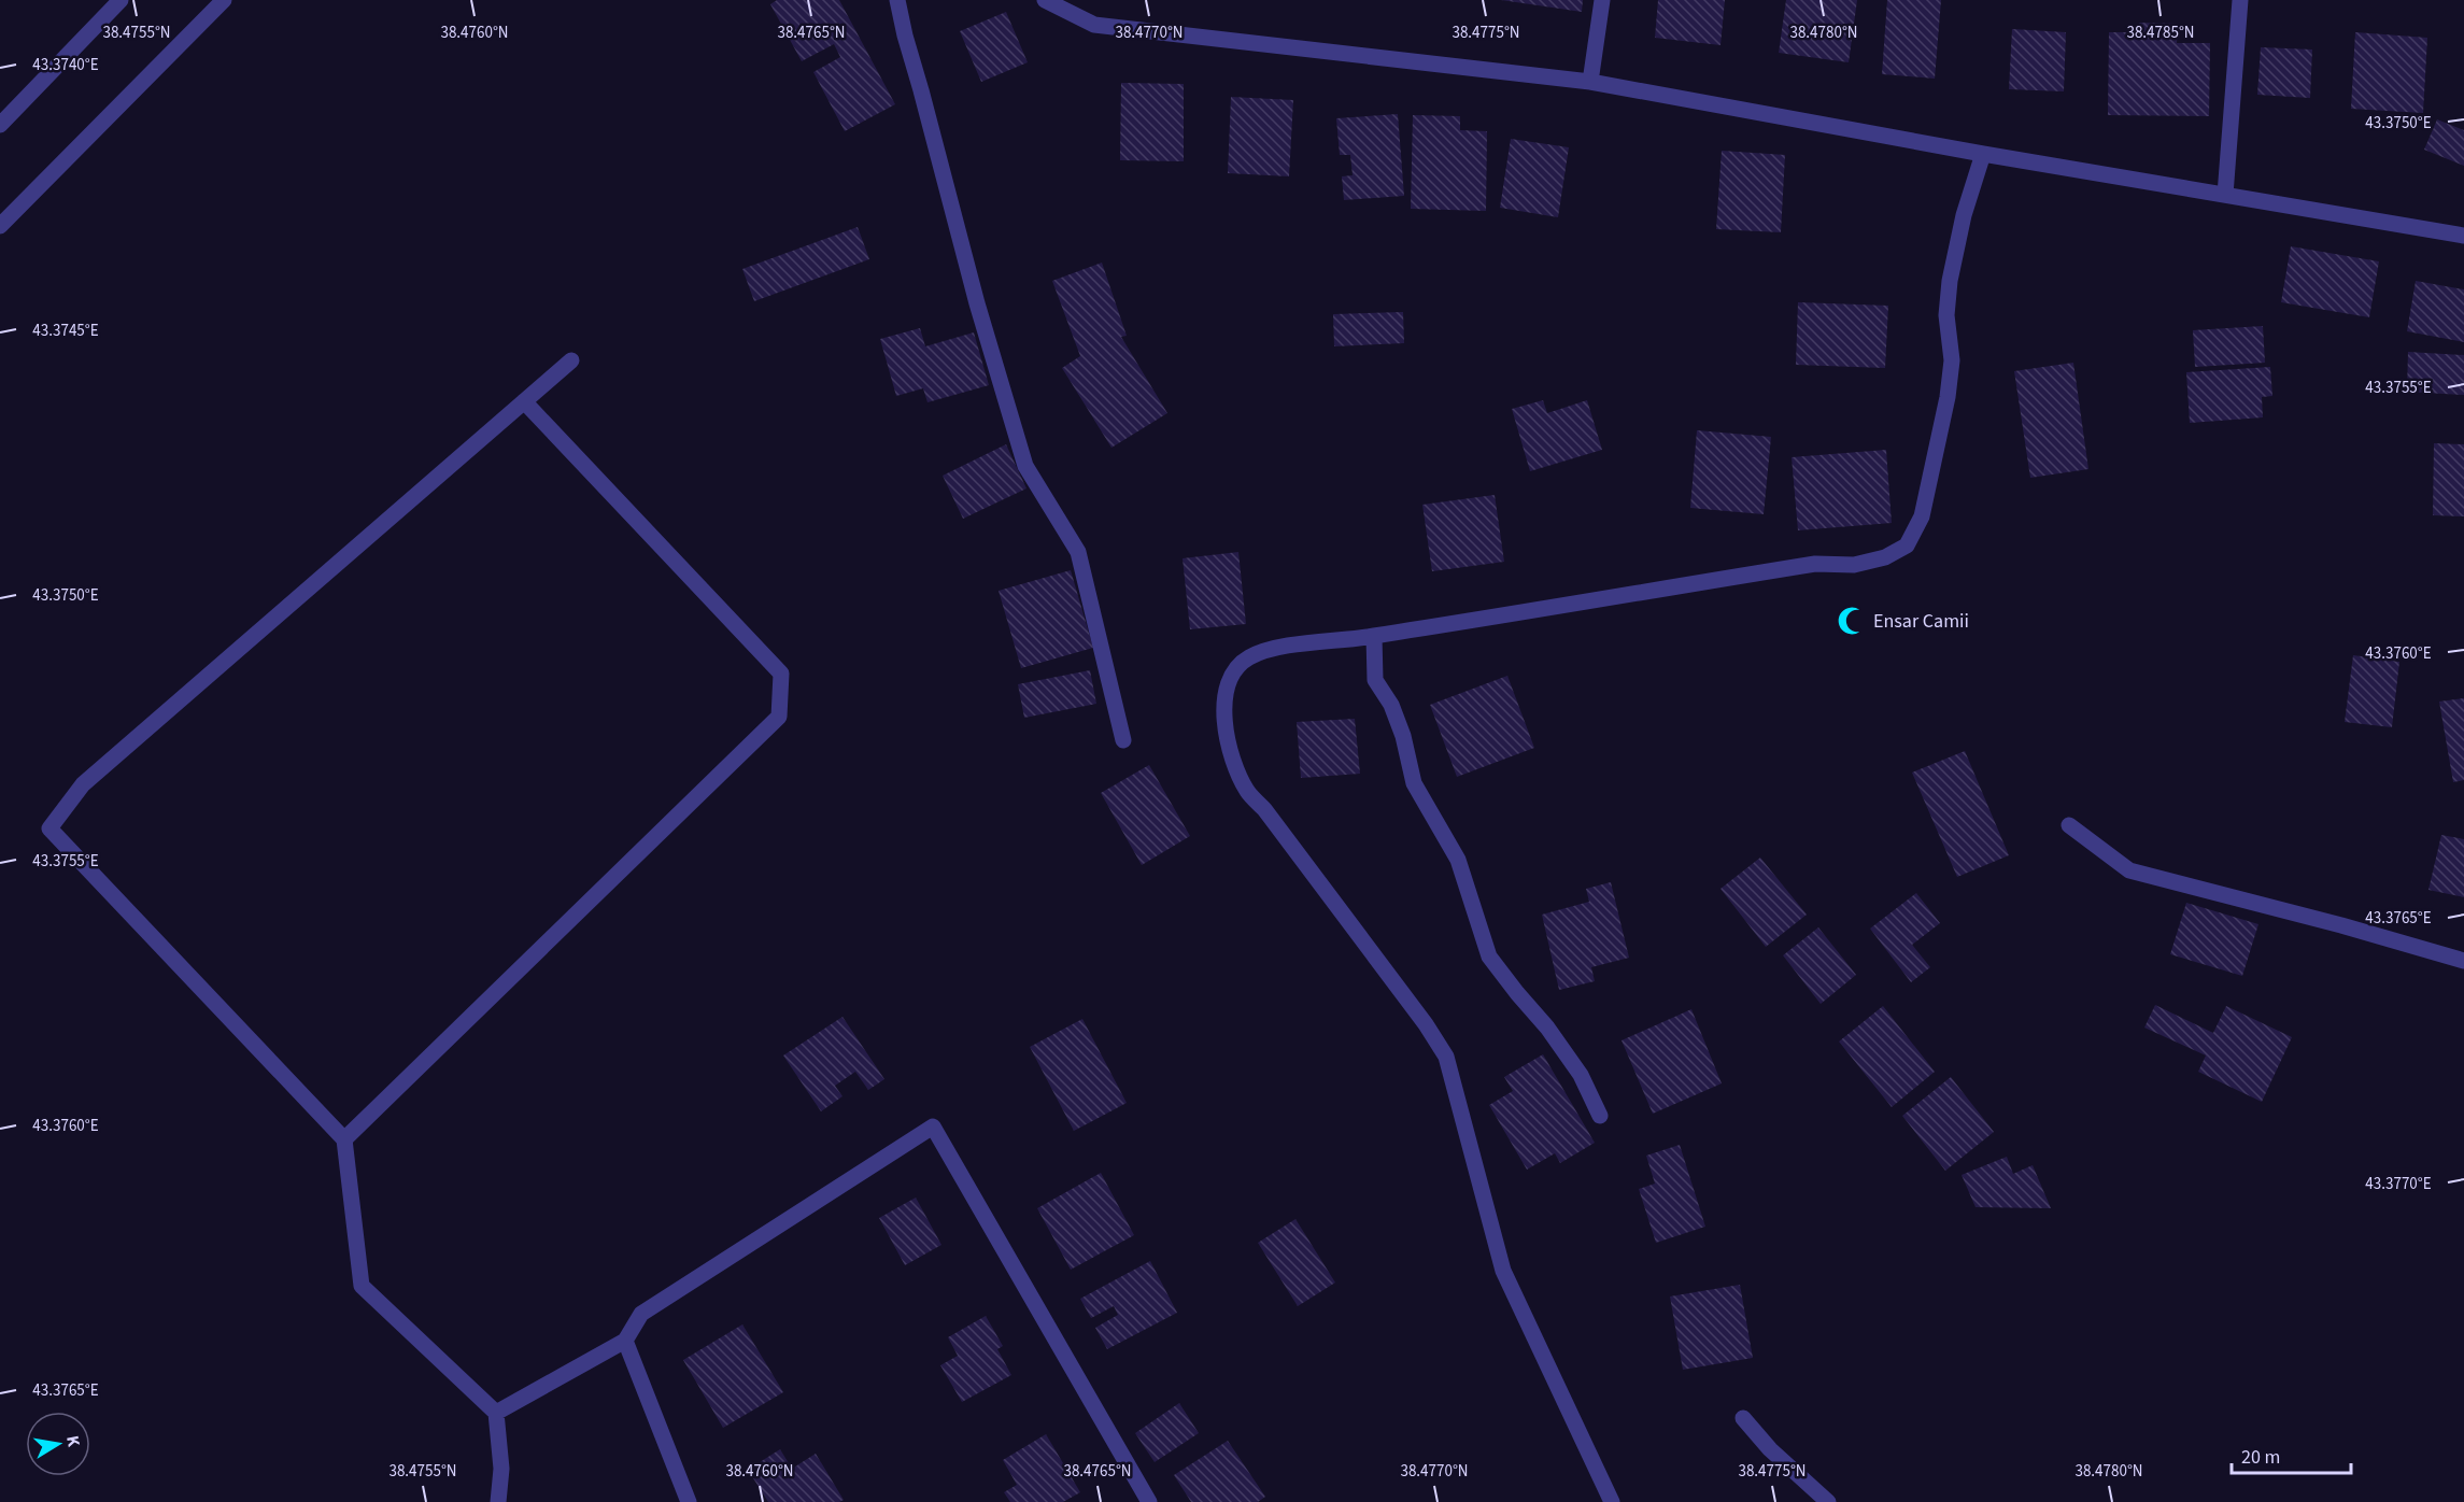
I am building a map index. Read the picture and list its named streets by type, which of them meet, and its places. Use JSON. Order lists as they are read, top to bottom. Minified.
{"places":{"mosque":["Ensar Camii"]},"scale_bar":"20 m","north":"right","coordinates":["38.4755°N","38.4760°N","38.4765°N","38.4770°N","38.4775°N","38.4780°N","38.4785°N","43.3740°E","43.3750°E","43.3745°E","43.3755°E","43.3760°E","43.3765°E","43.3770°E"]}
